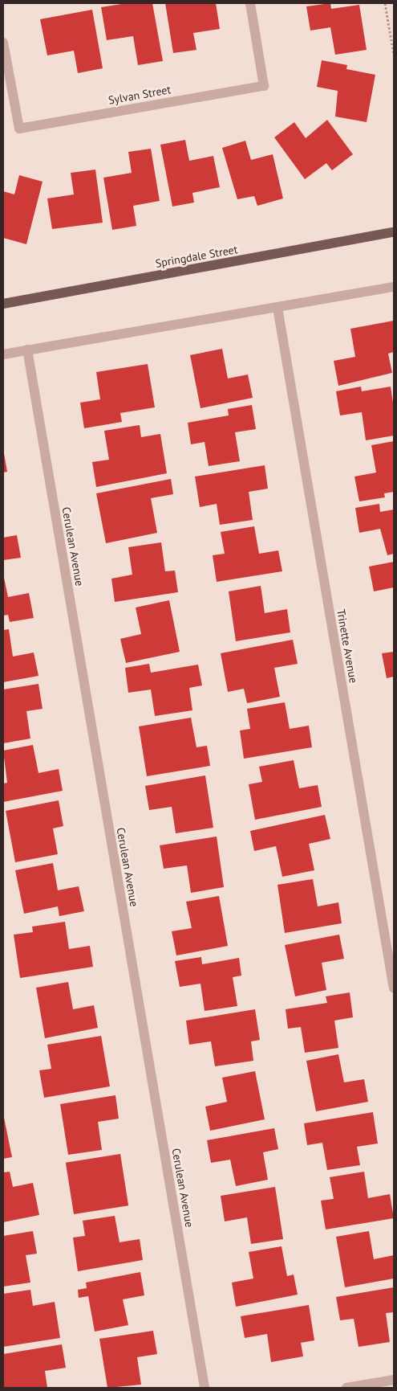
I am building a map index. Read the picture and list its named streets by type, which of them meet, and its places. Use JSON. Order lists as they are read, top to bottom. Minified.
{"streets":{"main road":["Springdale Street"],"street":["Sylvan Street","Cerulean Avenue","Trinette Avenue"]}}
